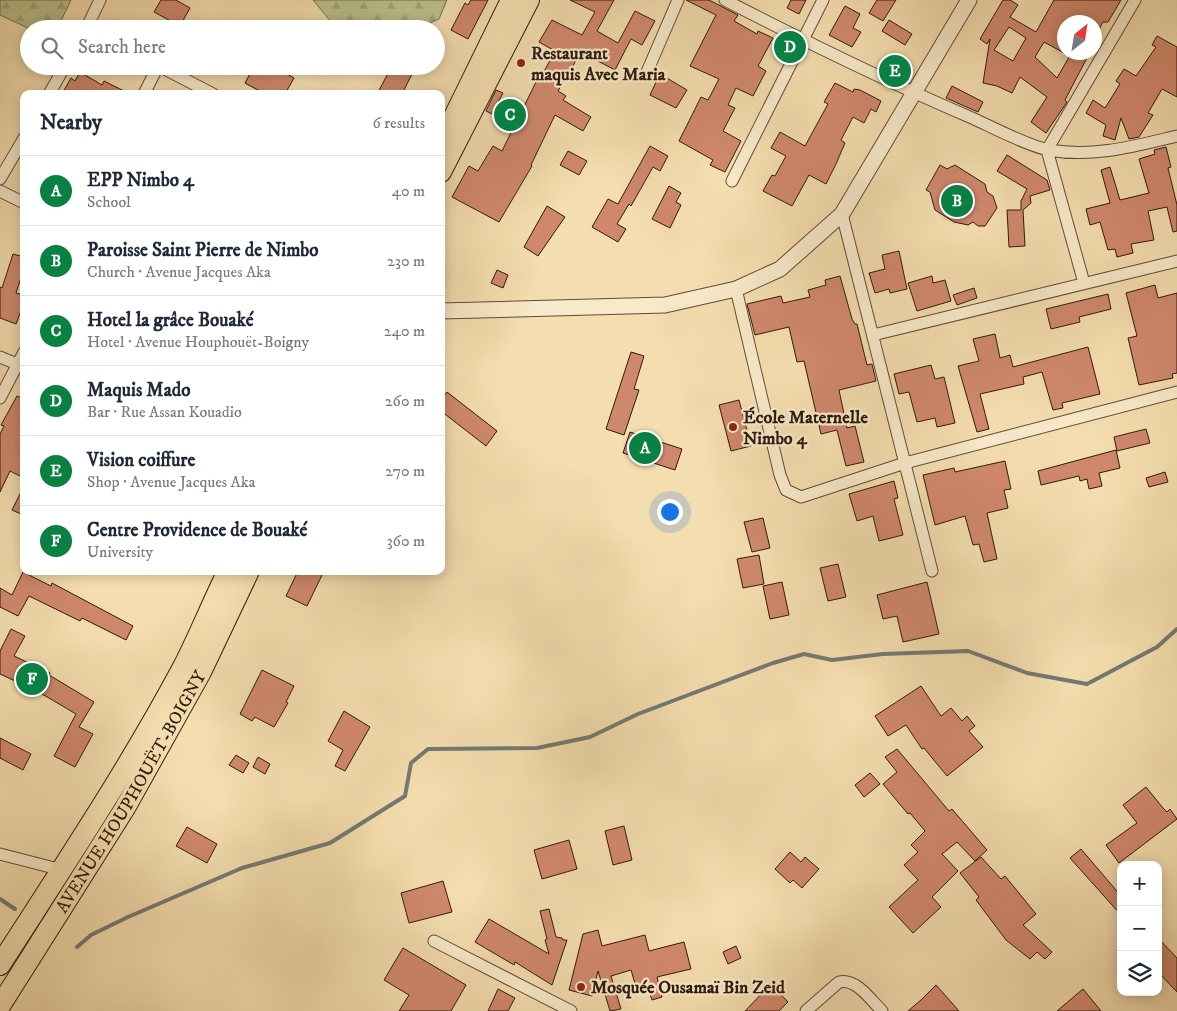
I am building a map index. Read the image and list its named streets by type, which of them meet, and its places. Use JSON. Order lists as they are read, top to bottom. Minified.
{"streets":{"highway":["AVENUE HOUPHOUËT-BOIGNY"]},"places":["Restaurant maquis Avec Maria","École Maternelle Nimbo 4","Mosquée Ousamaï Bin Zeid"],"north":"top right","page":{"search":"Search here","pins":["D","E","C","B","A","F"],"heading":["Nearby","6 results"],"list":[{"mark":"A","name":"EPP Nimbo 4","note":"School","value":"40 m"},{"mark":"B","name":"Paroisse Saint Pierre de Nimbo","note":"Church · Avenue Jacques Aka","value":"230 m"},{"mark":"C","name":"Hotel la grâce Bouaké","note":"Hotel · Avenue Houphouët-Boigny","value":"240 m"},{"mark":"D","name":"Maquis Mado","note":"Bar · Rue Assan Kouadio","value":"260 m"},{"mark":"E","name":"Vision coiffure","note":"Shop · Avenue Jacques Aka","value":"270 m"},{"mark":"F","name":"Centre Providence de Bouaké","note":"University","value":"360 m"}],"map_buttons":["+","−"]}}
